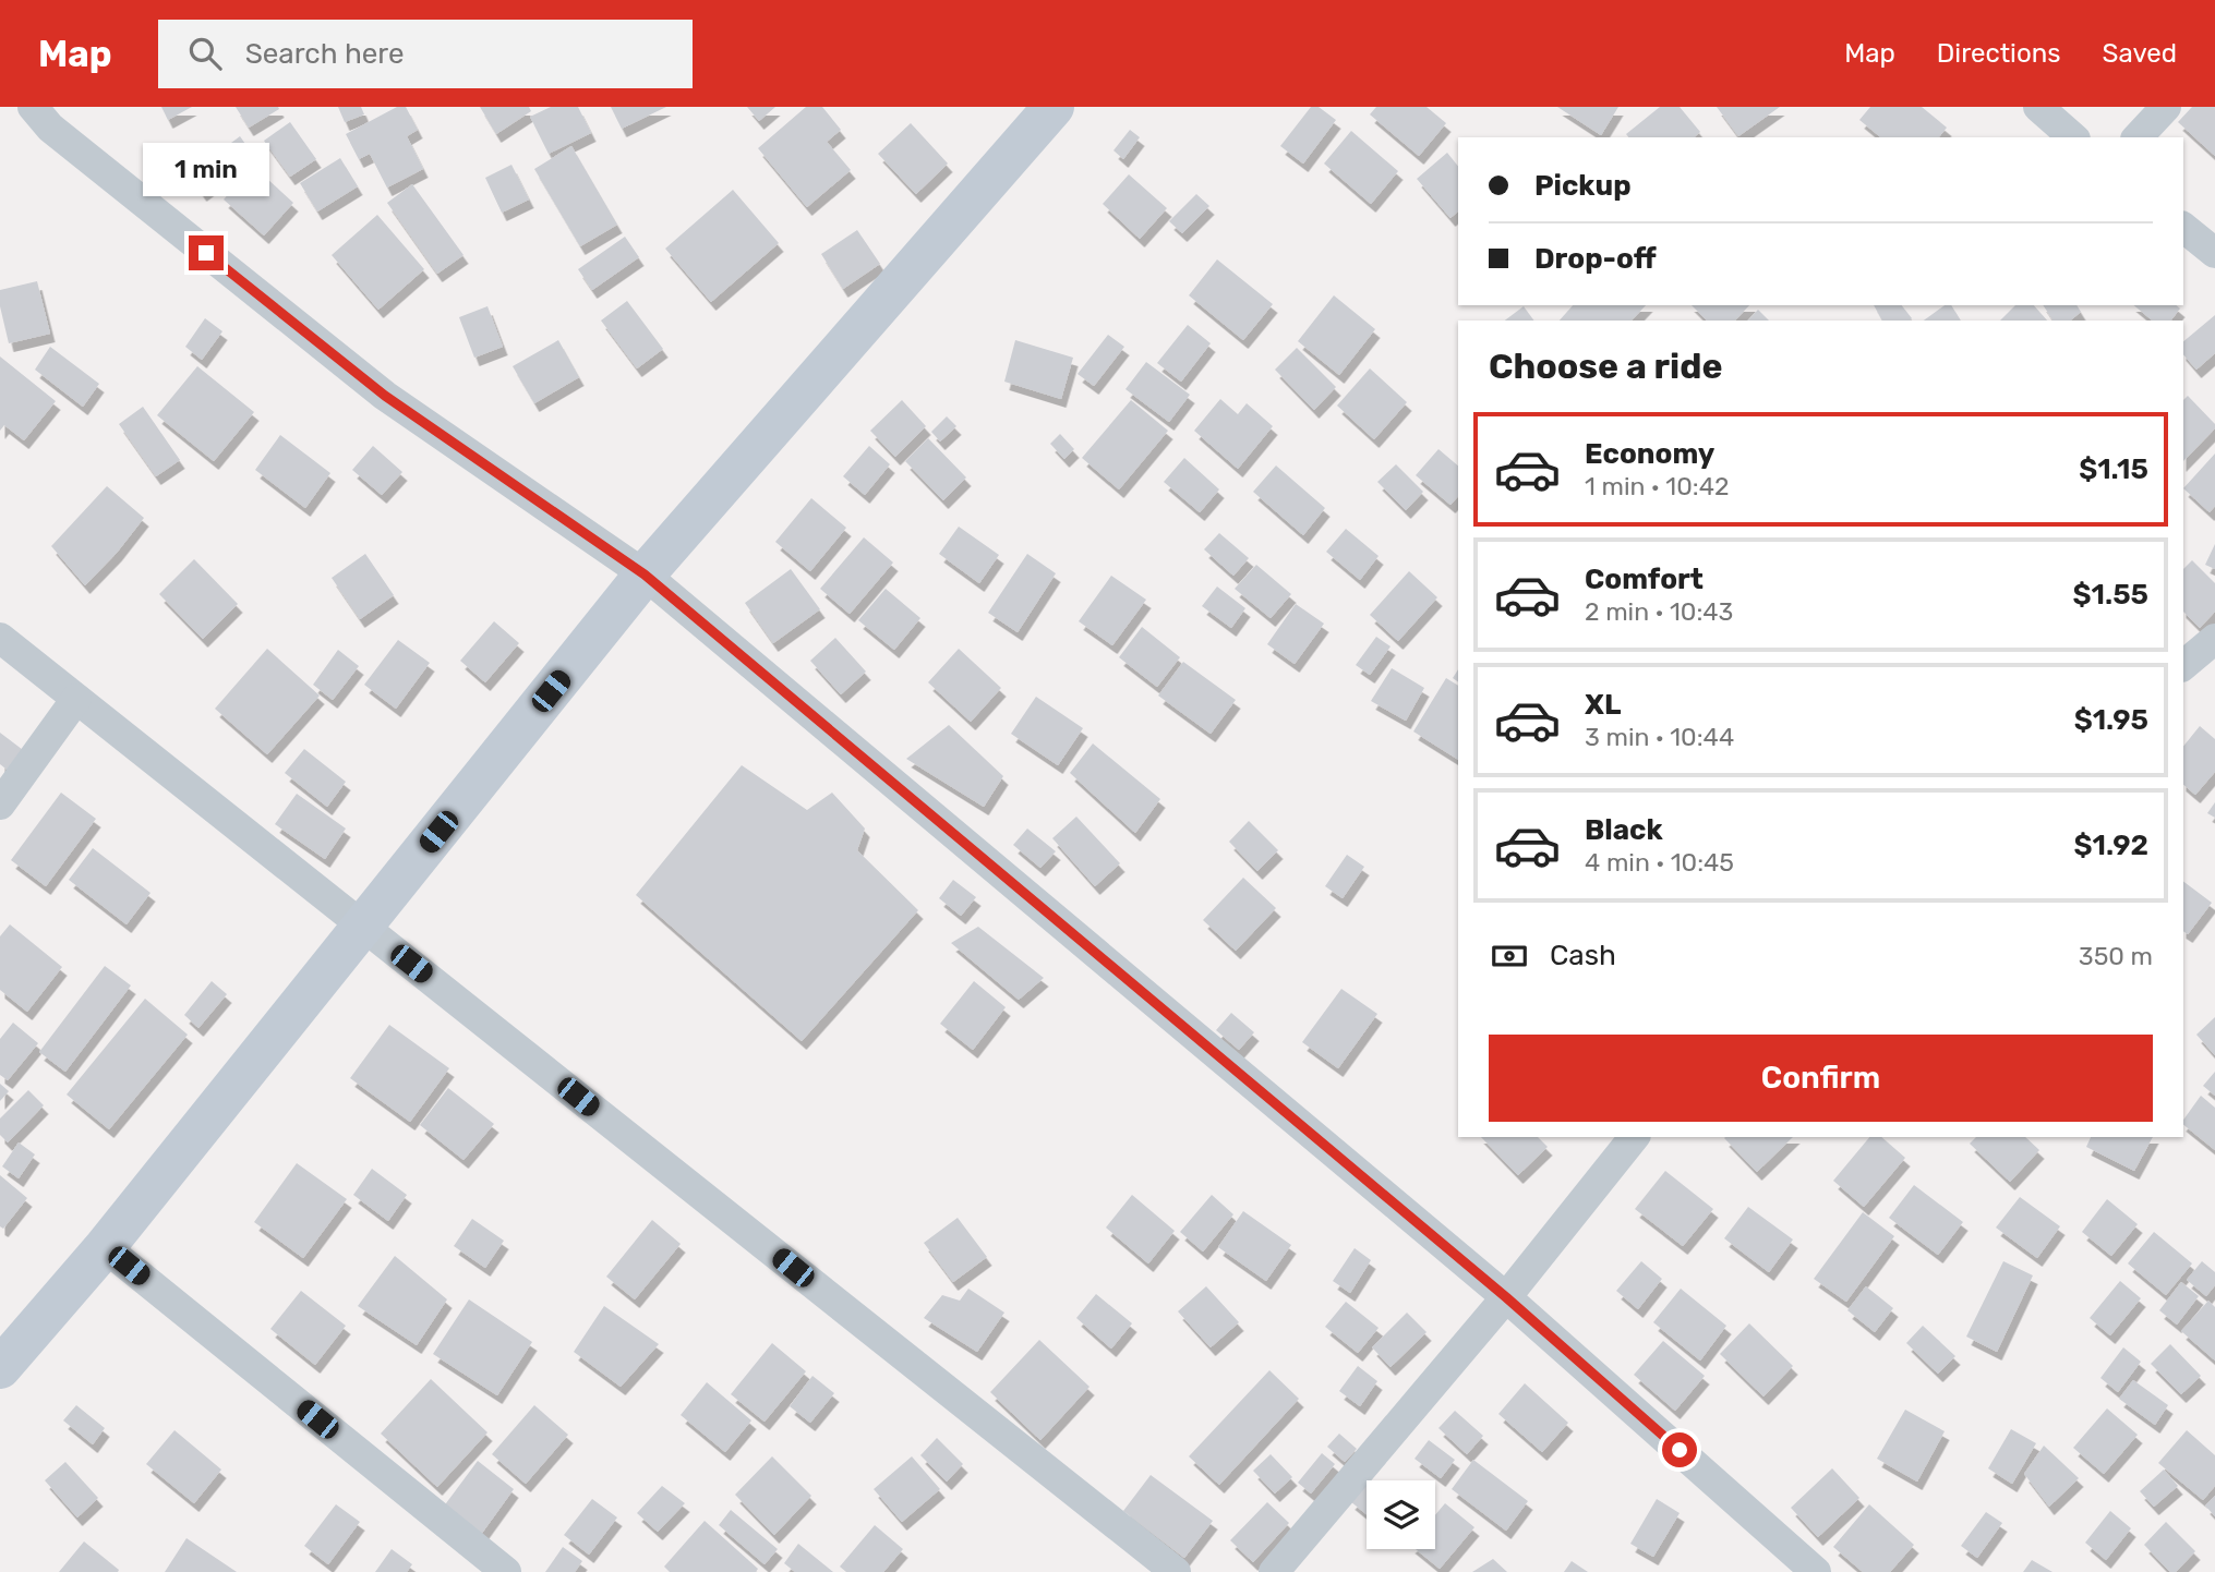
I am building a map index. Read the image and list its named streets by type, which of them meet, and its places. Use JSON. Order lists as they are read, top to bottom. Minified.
{"page":{"header":"Map","search":"Search here","nav":["Map","Directions","Saved"],"banner":["Pickup","Drop-off"],"bubble":"1 min","heading":"Choose a ride","list":[{"name":"Economy","note":"1 min · 10:42","value":"$1.15"},{"name":"Comfort","note":"2 min · 10:43","value":"$1.55"},{"name":"XL","note":"3 min · 10:44","value":"$1.95"},{"name":"Black","note":"4 min · 10:45","value":"$1.92"}],"pay":["Cash","350 m"],"buttons":"Confirm"}}
